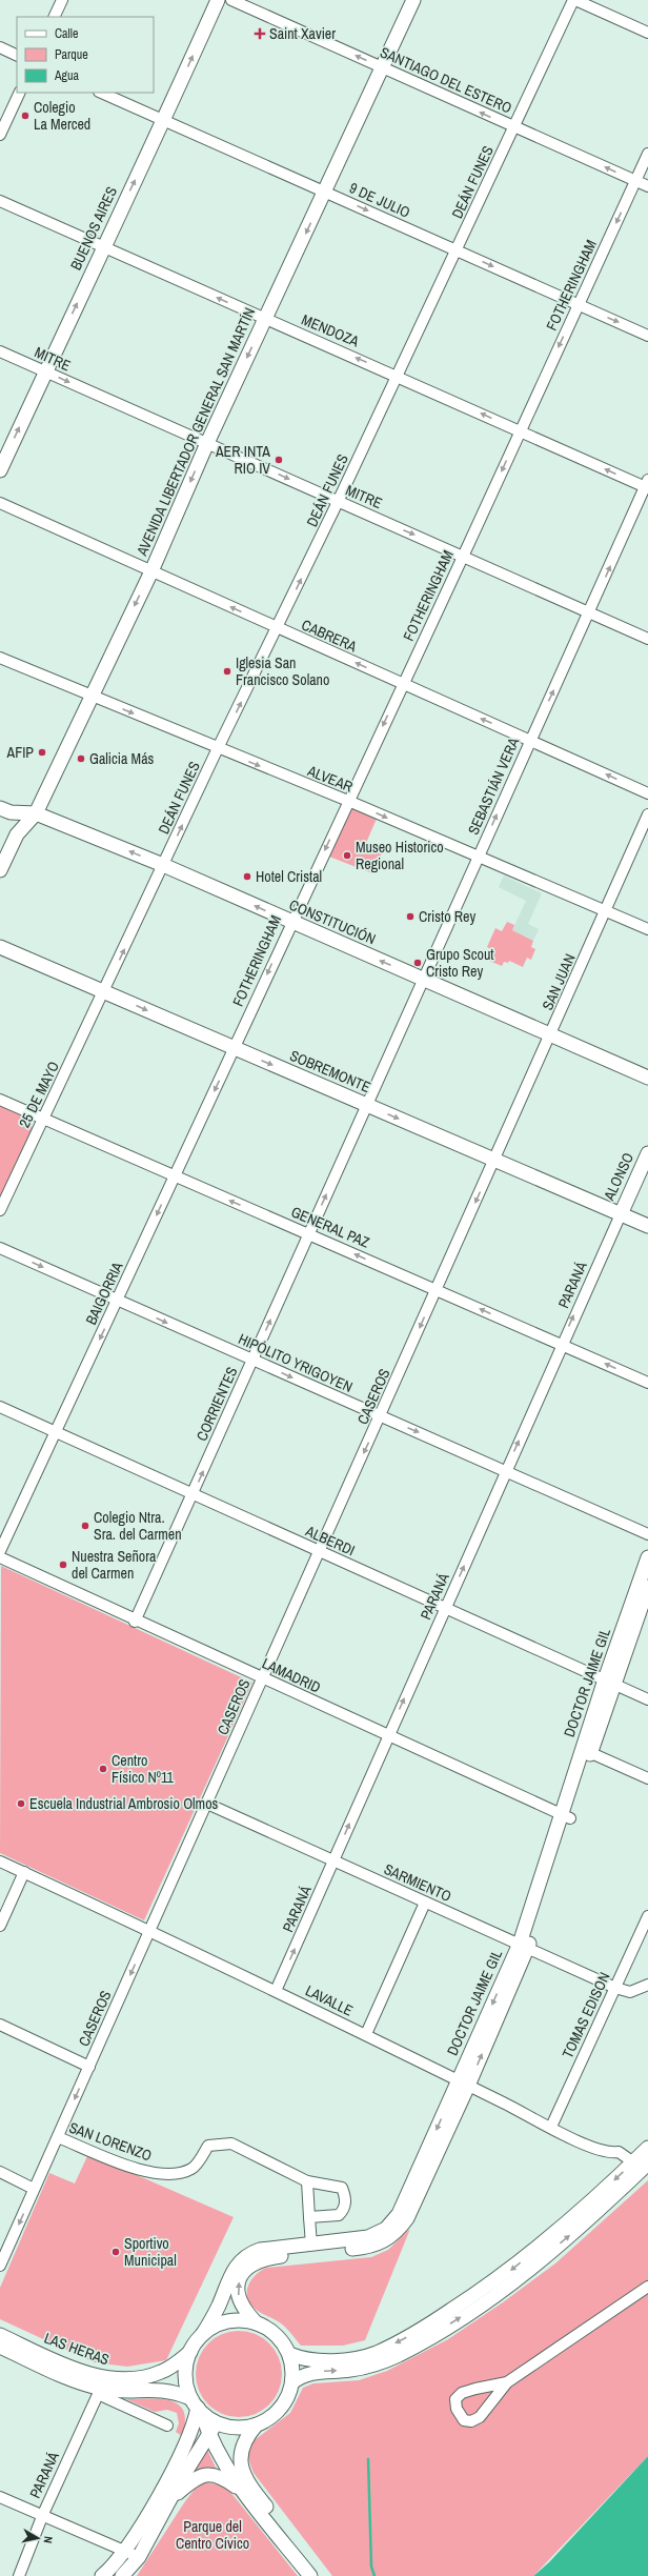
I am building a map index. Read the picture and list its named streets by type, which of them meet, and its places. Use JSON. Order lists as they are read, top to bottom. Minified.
{"streets":{"main road":["BUENOS AIRES","AVENIDA LIBERTADOR GENERAL SAN MARTÍN","CONSTITUCIÓN","SOBREMONTE","ALONSO","DOCTOR JAIME GIL","LAS HERAS"],"street":["SANTIAGO DEL ESTERO","DEÁN FUNES","9 DE JULIO","FOTHERINGHAM","MENDOZA","MITRE","CABRERA","ALVEAR","SEBASTIÁN VERA","SAN JUAN","25 DE MAYO","GENERAL PAZ","PARANÁ","BAIGORRIA","HIPÓLITO YRIGOYEN","CASEROS","CORRIENTES","ALBERDI","LAMADRID","SARMIENTO","LAVALLE","TOMAS EDISON","SAN LORENZO"]},"crossings":[["SANTIAGO DEL ESTERO","DEÁN FUNES"],["SANTIAGO DEL ESTERO","FOTHERINGHAM"],["SANTIAGO DEL ESTERO","AVENIDA LIBERTADOR GENERAL SAN MARTÍN"],["DEÁN FUNES","9 DE JULIO"],["DEÁN FUNES","MENDOZA"],["DEÁN FUNES","MITRE"],["DEÁN FUNES","CABRERA"],["DEÁN FUNES","ALVEAR"],["DEÁN FUNES","CONSTITUCIÓN"],["DEÁN FUNES","SOBREMONTE"],["DEÁN FUNES","25 DE MAYO"],["9 DE JULIO","BUENOS AIRES"],["9 DE JULIO","FOTHERINGHAM"],["9 DE JULIO","AVENIDA LIBERTADOR GENERAL SAN MARTÍN"],["BUENOS AIRES","MENDOZA"],["BUENOS AIRES","MITRE"],["FOTHERINGHAM","MENDOZA"],["FOTHERINGHAM","MITRE"],["FOTHERINGHAM","CABRERA"],["FOTHERINGHAM","ALVEAR"],["FOTHERINGHAM","CONSTITUCIÓN"],["FOTHERINGHAM","SOBREMONTE"],["FOTHERINGHAM","BAIGORRIA"],["MENDOZA","AVENIDA LIBERTADOR GENERAL SAN MARTÍN"],["MENDOZA","SEBASTIÁN VERA"],["MITRE","AVENIDA LIBERTADOR GENERAL SAN MARTÍN"],["MITRE","SEBASTIÁN VERA"],["AVENIDA LIBERTADOR GENERAL SAN MARTÍN","CABRERA"],["AVENIDA LIBERTADOR GENERAL SAN MARTÍN","ALVEAR"],["AVENIDA LIBERTADOR GENERAL SAN MARTÍN","CONSTITUCIÓN"],["CABRERA","SEBASTIÁN VERA"],["ALVEAR","SEBASTIÁN VERA"],["ALVEAR","SAN JUAN"],["SEBASTIÁN VERA","CONSTITUCIÓN"],["SEBASTIÁN VERA","SOBREMONTE"],["SEBASTIÁN VERA","CORRIENTES"],["CONSTITUCIÓN","SAN JUAN"],["SAN JUAN","SOBREMONTE"],["SAN JUAN","CASEROS"],["SOBREMONTE","25 DE MAYO"],["SOBREMONTE","ALONSO"],["SOBREMONTE","PARANÁ"],["SOBREMONTE","BAIGORRIA"],["SOBREMONTE","CASEROS"],["SOBREMONTE","CORRIENTES"],["25 DE MAYO","GENERAL PAZ"],["ALONSO","PARANÁ"],["GENERAL PAZ","PARANÁ"],["GENERAL PAZ","BAIGORRIA"],["GENERAL PAZ","CASEROS"],["GENERAL PAZ","CORRIENTES"],["PARANÁ","HIPÓLITO YRIGOYEN"],["PARANÁ","ALBERDI"],["PARANÁ","LAMADRID"],["PARANÁ","SARMIENTO"],["PARANÁ","LAVALLE"],["PARANÁ","LAS HERAS"],["BAIGORRIA","HIPÓLITO YRIGOYEN"],["BAIGORRIA","ALBERDI"],["HIPÓLITO YRIGOYEN","CASEROS"],["HIPÓLITO YRIGOYEN","CORRIENTES"],["CASEROS","ALBERDI"],["CASEROS","LAMADRID"],["CASEROS","SARMIENTO"],["CASEROS","LAVALLE"],["CASEROS","SAN LORENZO"],["CORRIENTES","ALBERDI"],["CORRIENTES","LAMADRID"],["ALBERDI","DOCTOR JAIME GIL"],["LAMADRID","DOCTOR JAIME GIL"],["DOCTOR JAIME GIL","SARMIENTO"],["DOCTOR JAIME GIL","LAVALLE"],["DOCTOR JAIME GIL","LAS HERAS"],["SARMIENTO","TOMAS EDISON"],["LAVALLE","TOMAS EDISON"]],"one_way":["SANTIAGO DEL ESTERO","DEÁN FUNES","9 DE JULIO","BUENOS AIRES","FOTHERINGHAM","MENDOZA","MITRE","AVENIDA LIBERTADOR GENERAL SAN MARTÍN","CABRERA","ALVEAR","SEBASTIÁN VERA","CONSTITUCIÓN","SOBREMONTE","GENERAL PAZ","PARANÁ","BAIGORRIA","HIPÓLITO YRIGOYEN","CASEROS","CORRIENTES"],"parks":["Parque del Centro Cívico"],"places":{"health":["Saint Xavier"],"other":["Colegio La Merced","AER INTA RIO IV","Iglesia San Francisco Solano","AFIP","Galicia Más","Museo Historico Regional","Hotel Cristal","Cristo Rey","Grupo Scout Cristo Rey","Colegio Ntra. Sra. del Carmen","Nuestra Señora del Carmen","Centro Físico Nº11","Escuela Industrial Ambrosio Olmos","Sportivo Municipal"]},"legend":["Calle","Parque","Agua"],"north":"right"}
